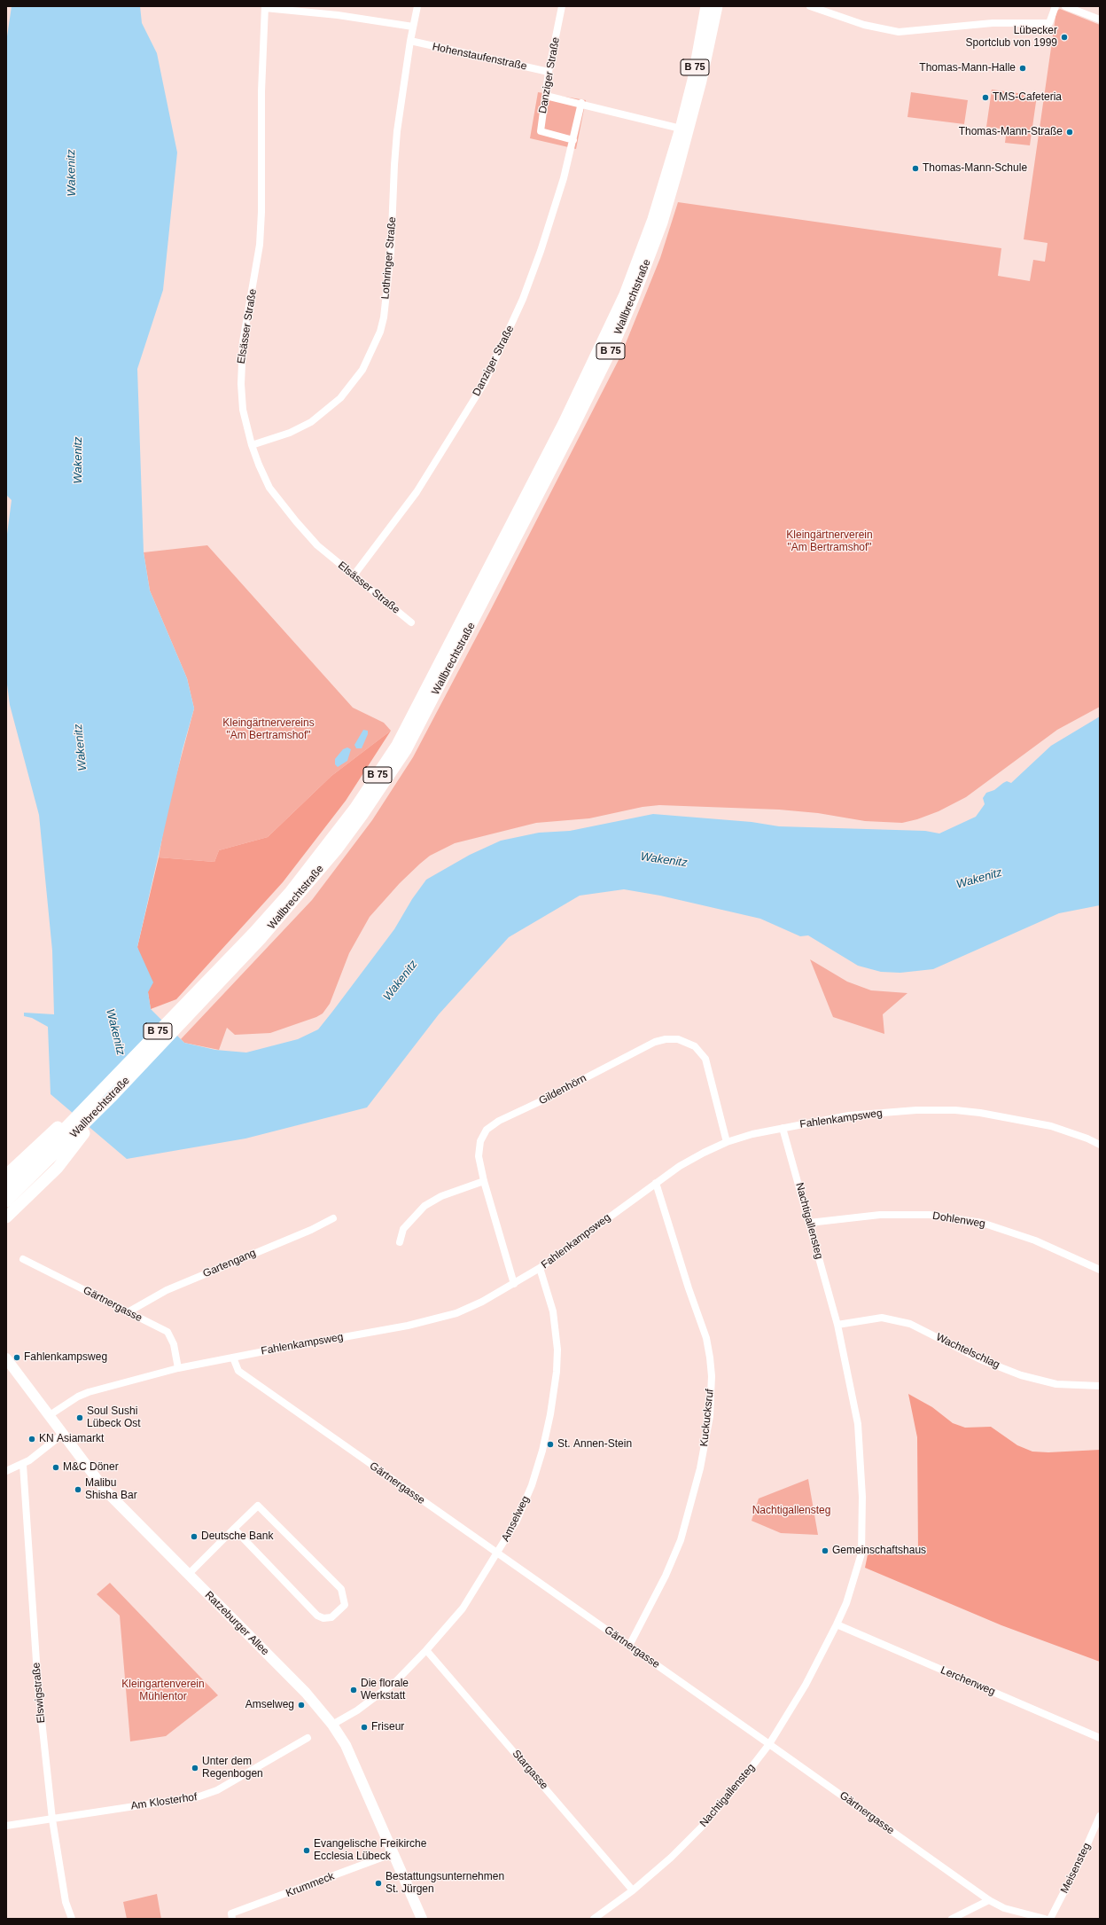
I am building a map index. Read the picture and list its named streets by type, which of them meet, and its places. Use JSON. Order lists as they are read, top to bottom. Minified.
{"streets":{"main road":["B 75","Wallbrechtstraße","Ratzeburger Allee"],"street":["Hohenstaufenstraße","Danziger Straße","Lothringer Straße","Elsässer Straße","Gildenhörn","Fahlenkampsweg","Dohlenweg","Nachtigallensteg","Gartengang","Gärtnergasse","Wachtelschlag","Kuckucksruf","Amselweg","Lerchenweg","Elswigstraße","Stargasse","Am Klosterhof","Meisensteg","Krummeck"]},"crossings":[["Hohenstaufenstraße","Danziger Straße"],["Hohenstaufenstraße","Lothringer Straße"],["Danziger Straße","Elsässer Straße"],["Lothringer Straße","Elsässer Straße"],["Gildenhörn","Fahlenkampsweg"],["Fahlenkampsweg","Nachtigallensteg"],["Fahlenkampsweg","Gärtnergasse"],["Fahlenkampsweg","Kuckucksruf"],["Fahlenkampsweg","Amselweg"],["Fahlenkampsweg","Ratzeburger Allee"],["Dohlenweg","Nachtigallensteg"],["Nachtigallensteg","Gärtnergasse"],["Nachtigallensteg","Wachtelschlag"],["Nachtigallensteg","Lerchenweg"],["Nachtigallensteg","Stargasse"],["Gartengang","Gärtnergasse"],["Gärtnergasse","Kuckucksruf"],["Gärtnergasse","Amselweg"],["Amselweg","Ratzeburger Allee"],["Amselweg","Stargasse"],["Ratzeburger Allee","Krummeck"],["Elswigstraße","Am Klosterhof"]],"water":["Wakenitz"],"parks":["Kleingärtnerverein \"Am Bertramshof\"","Kleingärtnervereins \"Am Bertramshof\"","Nachtigallensteg","Kleingartenverein Mühlentor"],"places":["Lübecker Sportclub von 1999","Thomas-Mann-Halle","TMS-Cafeteria","Thomas-Mann-Straße","Thomas-Mann-Schule","Fahlenkampsweg","Soul Sushi Lübeck Ost","KN Asiamarkt","St. Annen-Stein","M&C Döner","Malibu Shisha Bar","Deutsche Bank","Gemeinschaftshaus","Die florale Werkstatt","Amselweg","Friseur","Unter dem Regenbogen","Evangelische Freikirche Ecclesia Lübeck","Bestattungsunternehmen St. Jürgen"]}
